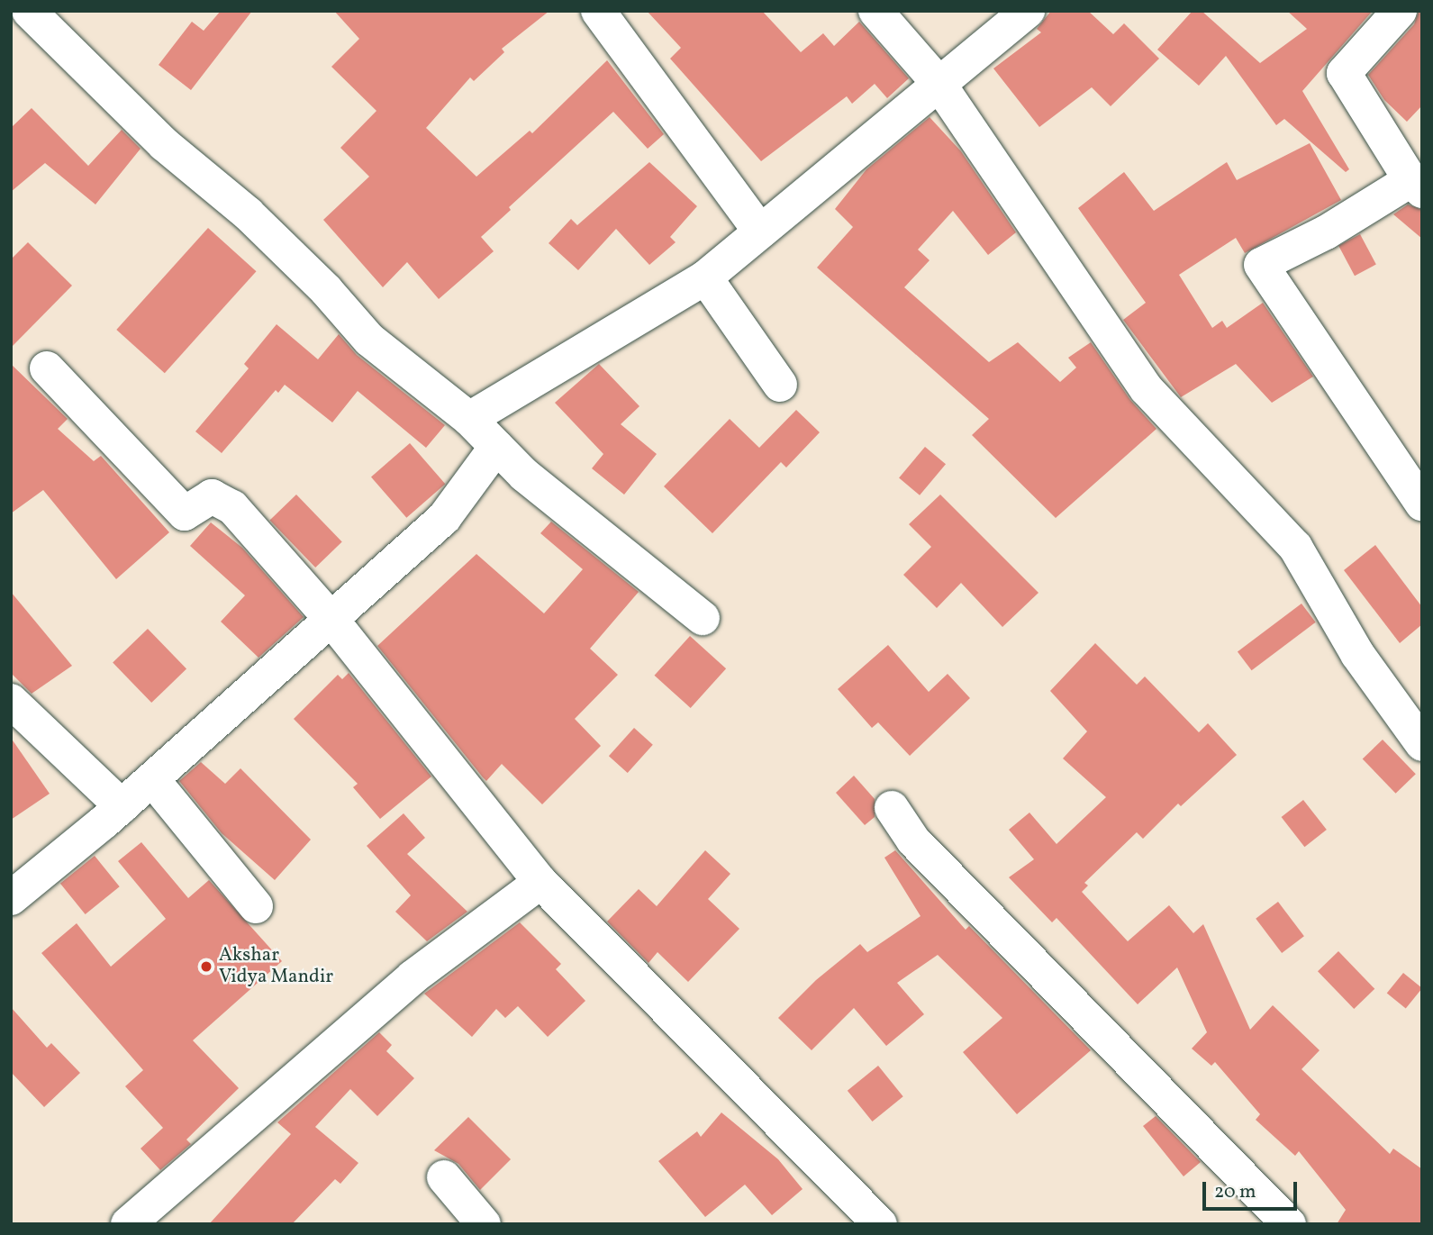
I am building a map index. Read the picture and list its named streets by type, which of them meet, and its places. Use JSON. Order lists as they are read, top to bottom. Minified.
{"places":["Akshar Vidya Mandir"],"scale_bar":"20 m"}
